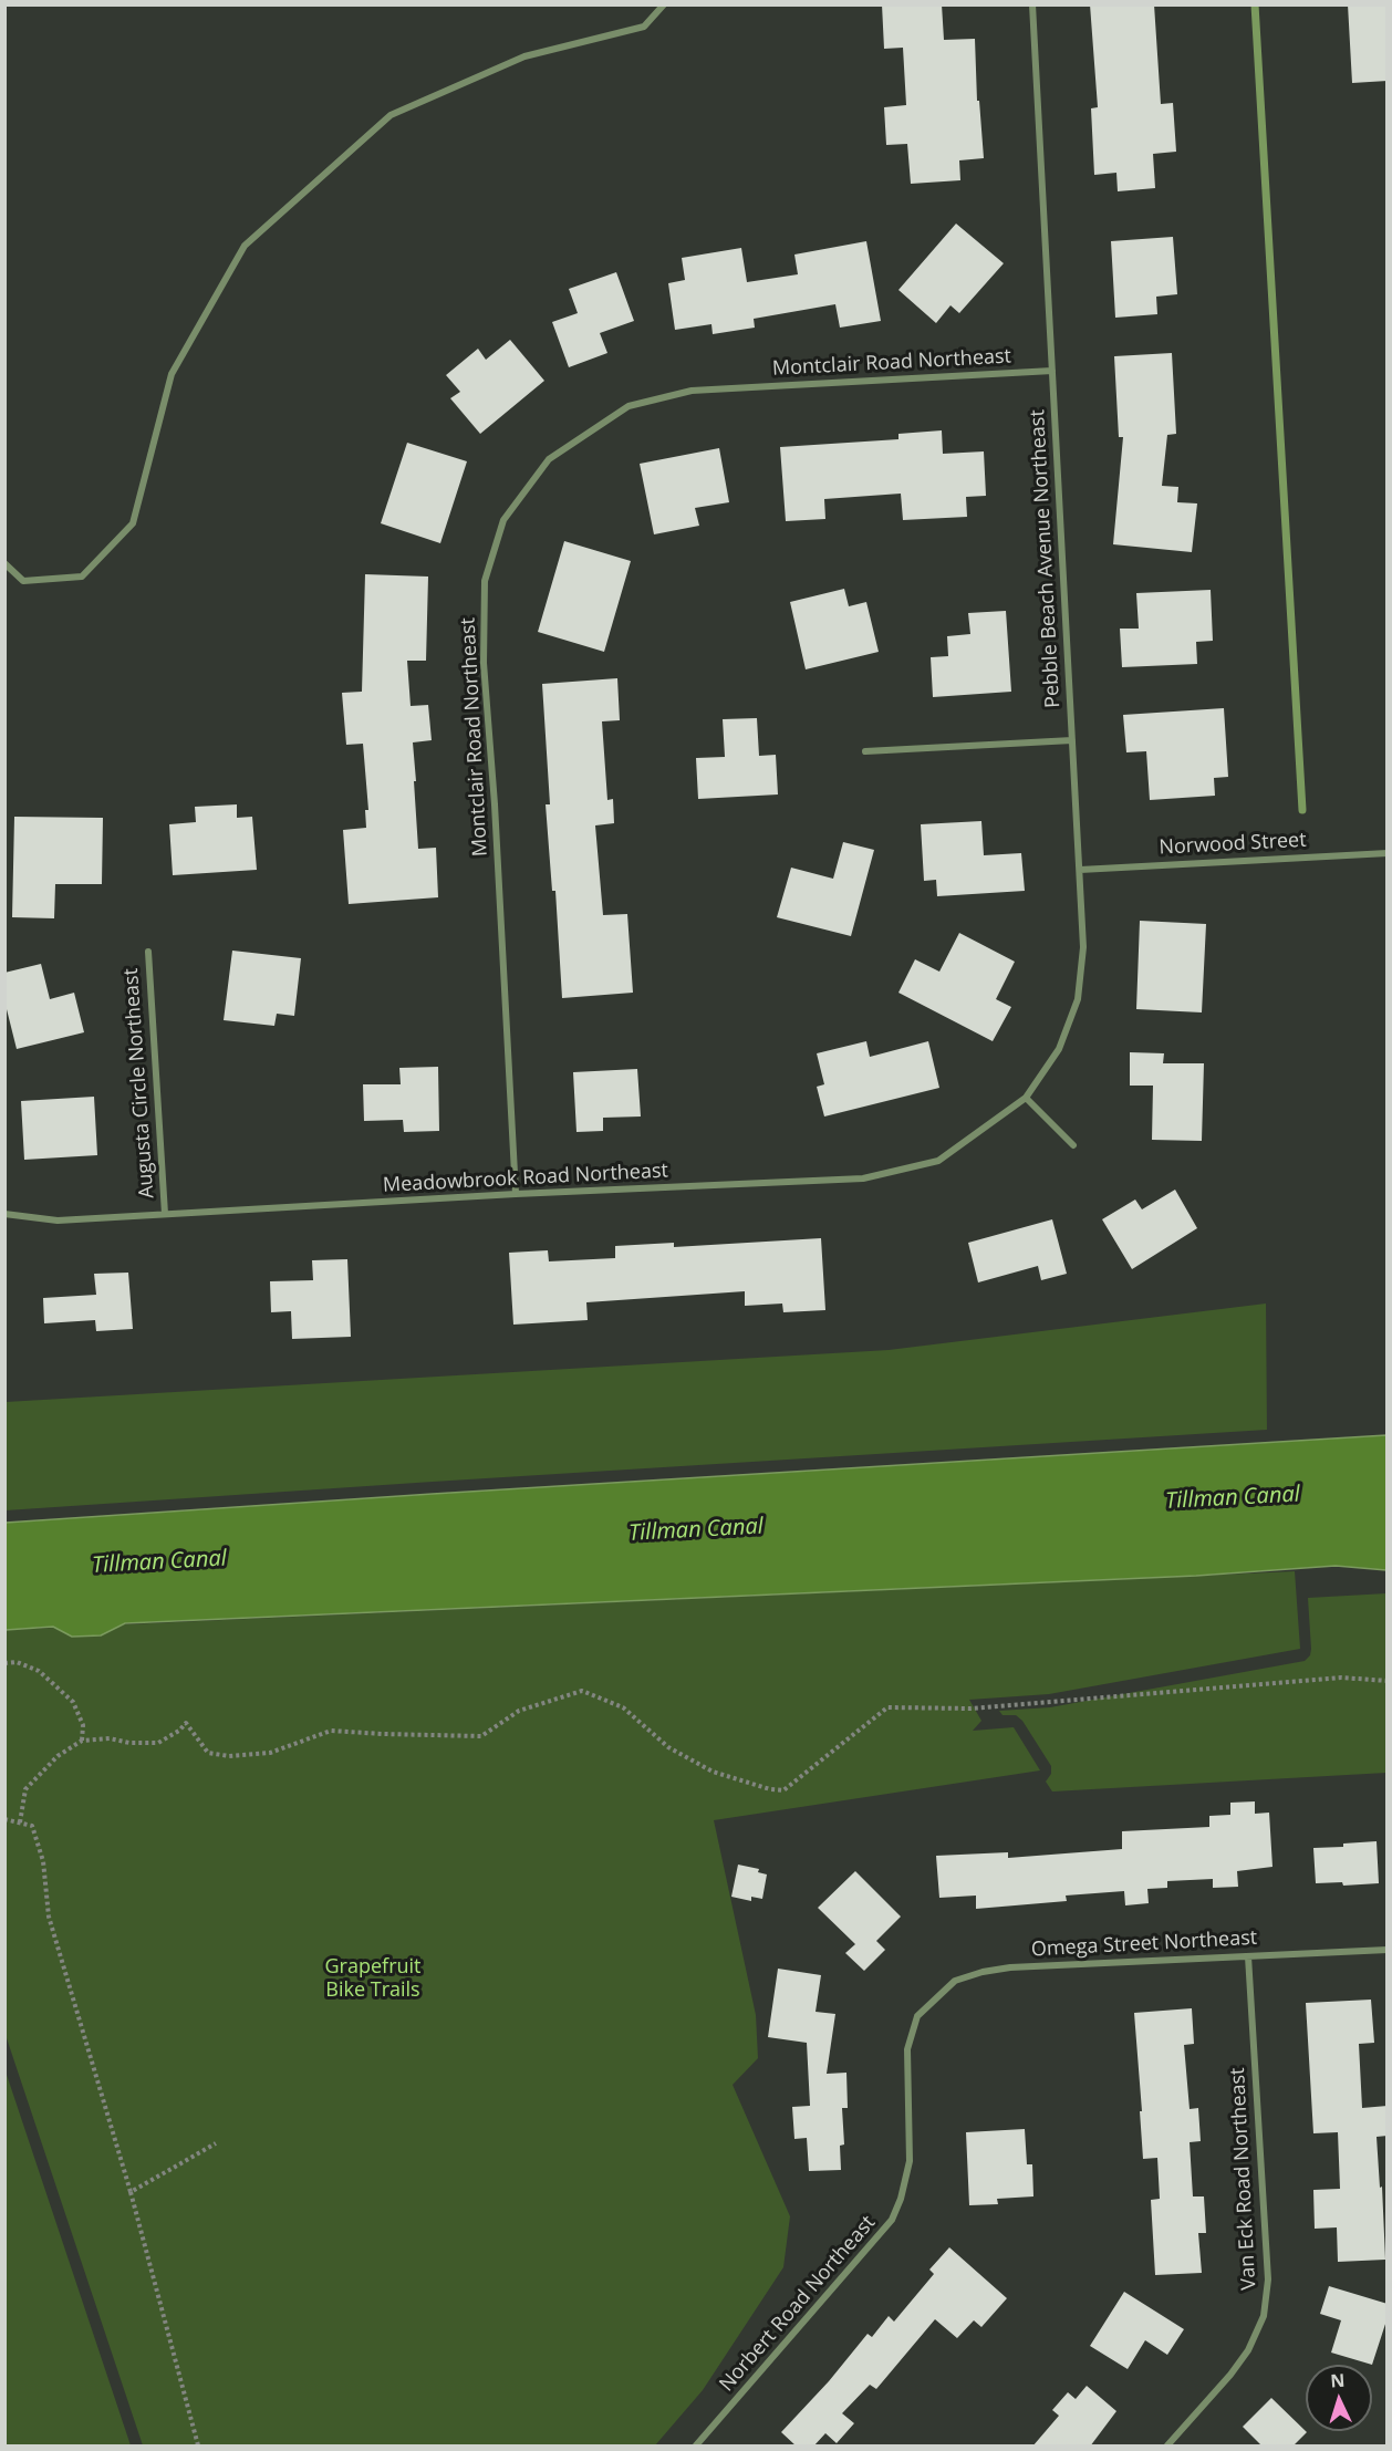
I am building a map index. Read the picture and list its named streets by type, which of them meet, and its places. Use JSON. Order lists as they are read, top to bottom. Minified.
{"streets":{"street":["Montclair Road Northeast","Pebble Beach Avenue Northeast","Norwood Street","Augusta Circle Northeast","Meadowbrook Road Northeast","Omega Street Northeast","Van Eck Road Northeast","Norbert Road Northeast"]},"crossings":[["Montclair Road Northeast","Pebble Beach Avenue Northeast"],["Montclair Road Northeast","Meadowbrook Road Northeast"],["Pebble Beach Avenue Northeast","Norwood Street"],["Pebble Beach Avenue Northeast","Meadowbrook Road Northeast"],["Augusta Circle Northeast","Meadowbrook Road Northeast"],["Omega Street Northeast","Van Eck Road Northeast"],["Omega Street Northeast","Norbert Road Northeast"]],"water":["Tillman Canal"],"parks":["Grapefruit Bike Trails"],"north":"top"}
